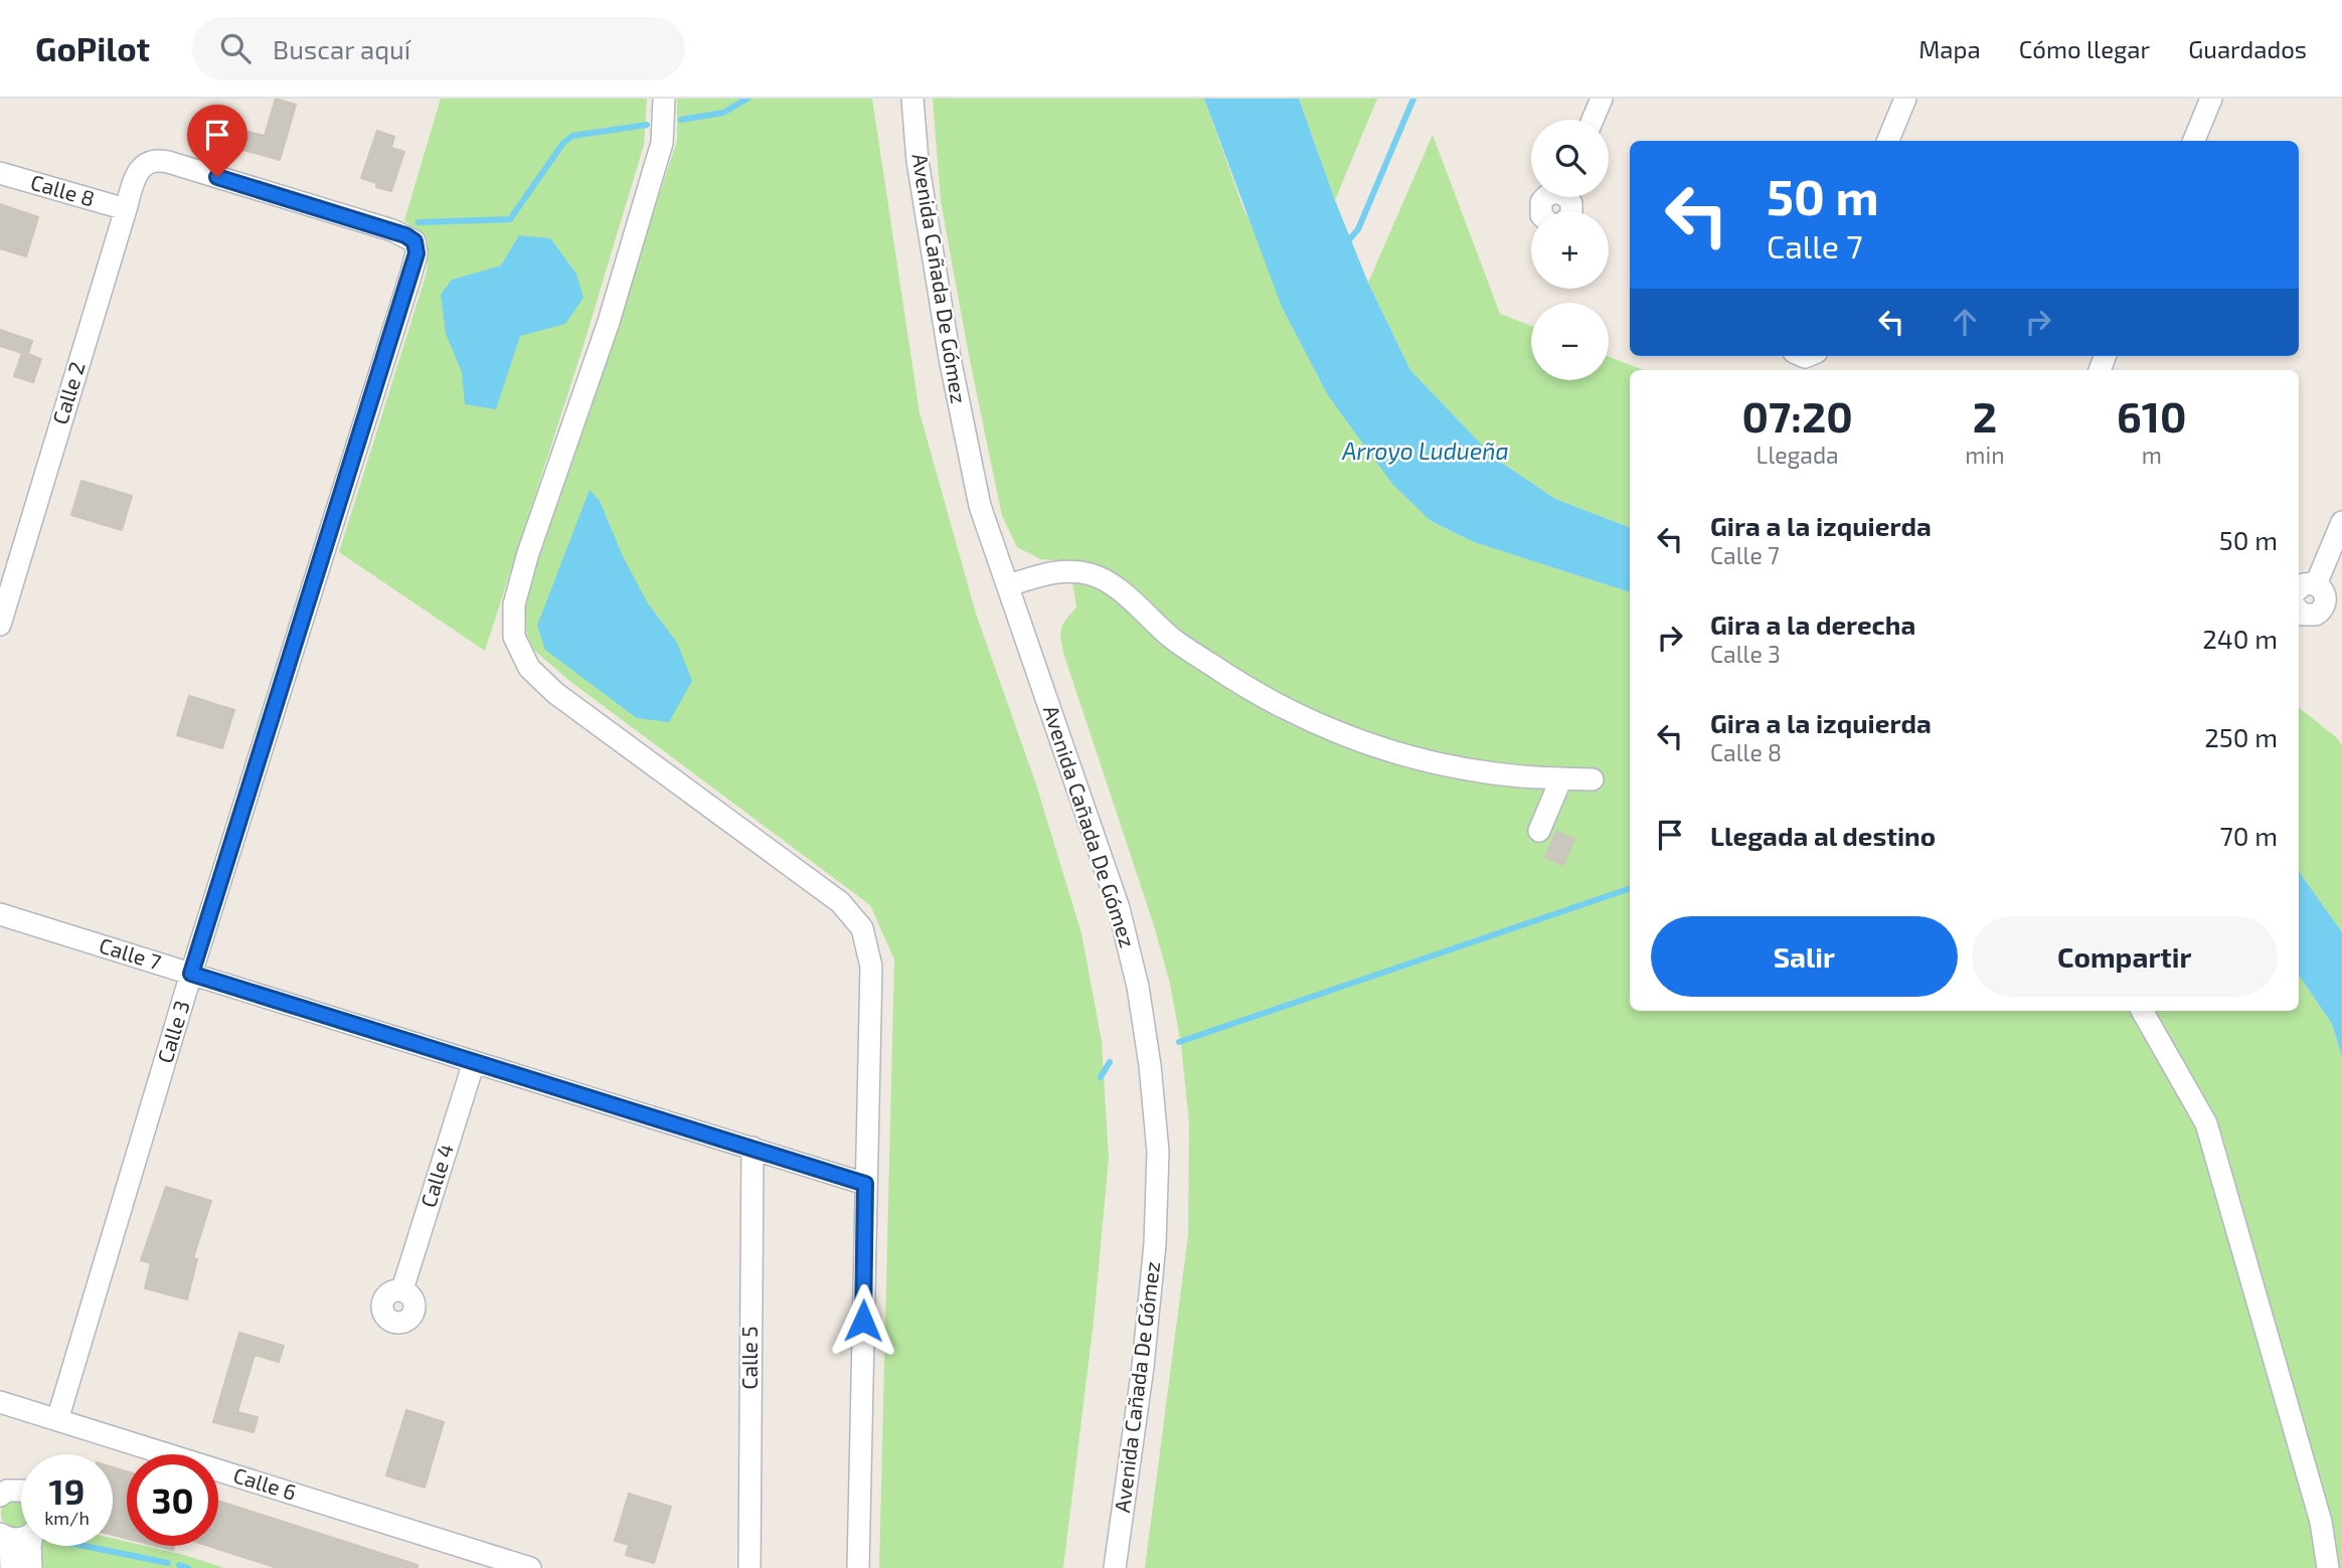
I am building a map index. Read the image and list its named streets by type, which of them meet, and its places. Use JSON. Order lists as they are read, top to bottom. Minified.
{"streets":{"street":["Calle 8","Avenida Cañada De Gómez","Calle 2","Calle 7","Calle 3","Calle 4","Calle 5","Calle 6"]},"crossings":[["Calle 8","Calle 2"],["Calle 2","Calle 3"],["Calle 7","Calle 3"],["Calle 7","Calle 4"],["Calle 7","Calle 5"],["Calle 3","Calle 6"]],"water":["Arroyo Ludueña"],"page":{"header":"GoPilot","search":"Buscar aquí","nav":["Mapa","Cómo llegar","Guardados"],"map_buttons":["+","−"],"turn":["50 m","Calle 7"],"eta":["07:20","Llegada","2","min","610","m"],"list":[{"name":"Gira a la izquierda","note":"Calle 7","value":"50 m"},{"name":"Gira a la derecha","note":"Calle 3","value":"240 m"},{"name":"Gira a la izquierda","note":"Calle 8","value":"250 m"},{"name":"Llegada al destino","value":"70 m"}],"buttons":["Salir","Compartir"],"speed":"19 km/h","limit":"30"}}
